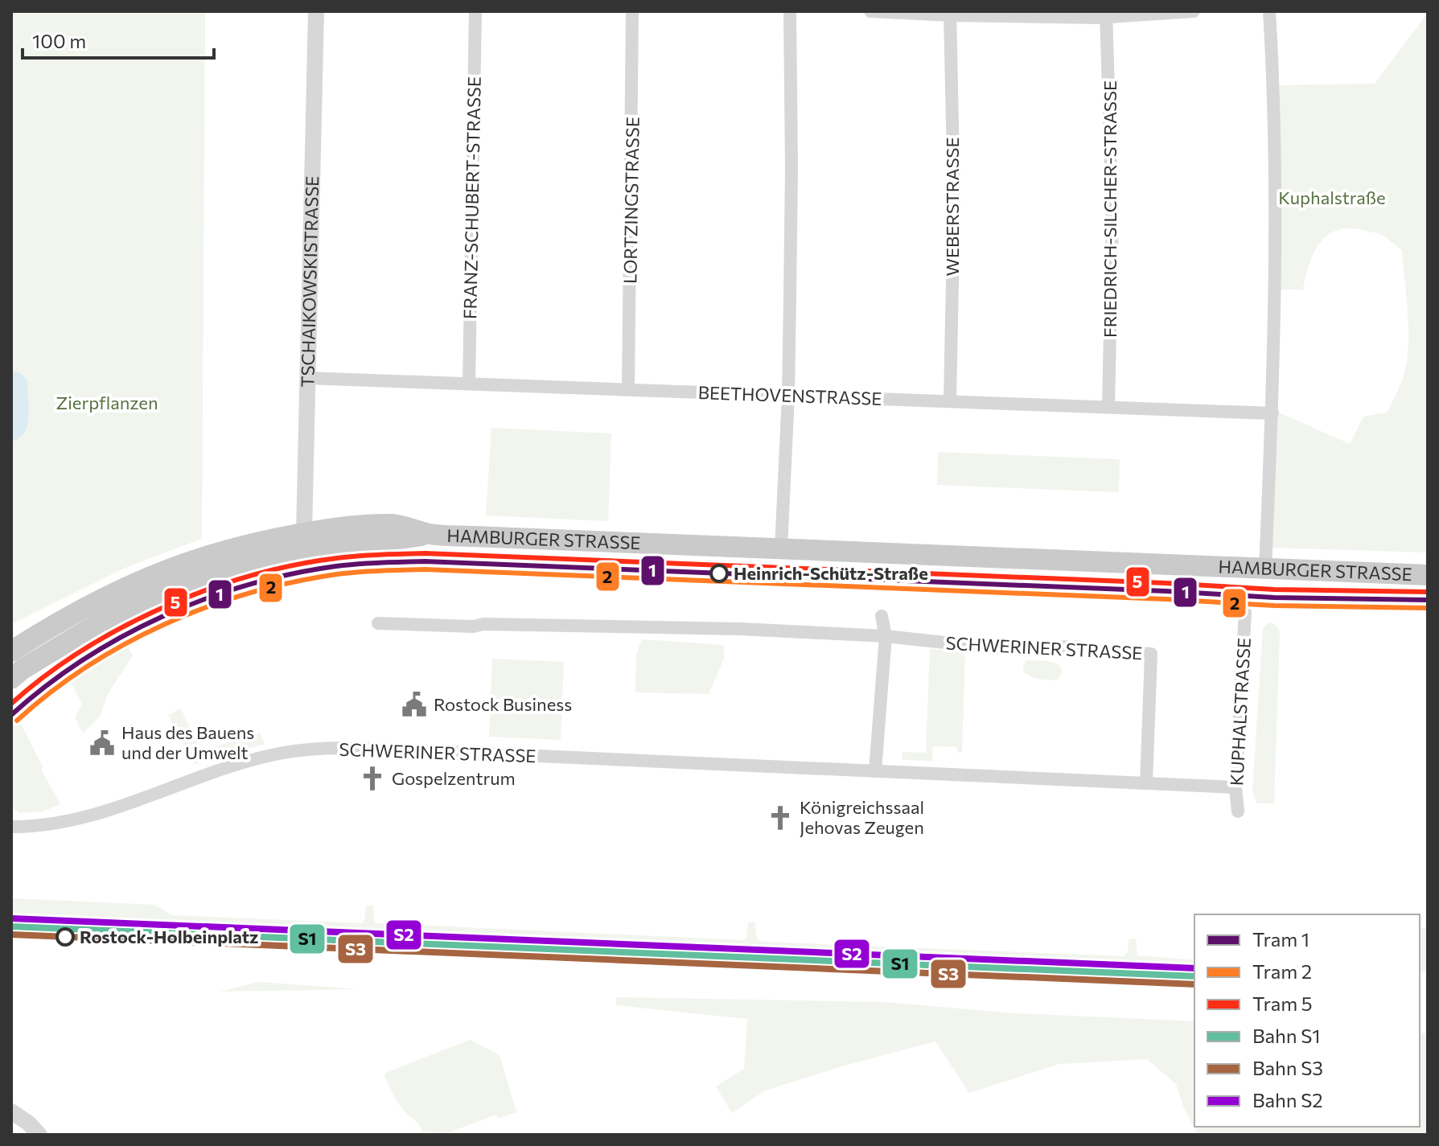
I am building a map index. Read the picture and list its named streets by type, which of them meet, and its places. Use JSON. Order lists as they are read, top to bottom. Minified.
{"streets":{"main road":["HAMBURGER STRASSE"],"street":["FRANZ-SCHUBERT-STRASSE","LORTZINGSTRASSE","WEBERSTRASSE","FRIEDRICH-SILCHER-STRASSE","TSCHAIKOWSKISTRASSE","BEETHOVENSTRASSE","SCHWERINER STRASSE","KUPHALSTRASSE"]},"crossings":[["FRANZ-SCHUBERT-STRASSE","BEETHOVENSTRASSE"],["LORTZINGSTRASSE","BEETHOVENSTRASSE"],["WEBERSTRASSE","BEETHOVENSTRASSE"],["FRIEDRICH-SILCHER-STRASSE","BEETHOVENSTRASSE"],["TSCHAIKOWSKISTRASSE","BEETHOVENSTRASSE"],["TSCHAIKOWSKISTRASSE","HAMBURGER STRASSE"],["SCHWERINER STRASSE","KUPHALSTRASSE"]],"parks":["Kuphalstraße","Zierpflanzen"],"places":{"other":["Heinrich-Schütz-Straße","Rostock-Holbeinplatz"],"public building":["Rostock Business","Haus des Bauens und der Umwelt"],"church":["Gospelzentrum","Königreichssaal Jehovas Zeugen"]},"lines":["tram line 5","tram line 1","tram line 2","rail line S2","rail line S1","rail line S3"],"legend":["Tram 1","Tram 2","Tram 5","Bahn S1","Bahn S3","Bahn S2"],"scale_bar":"100 m"}
